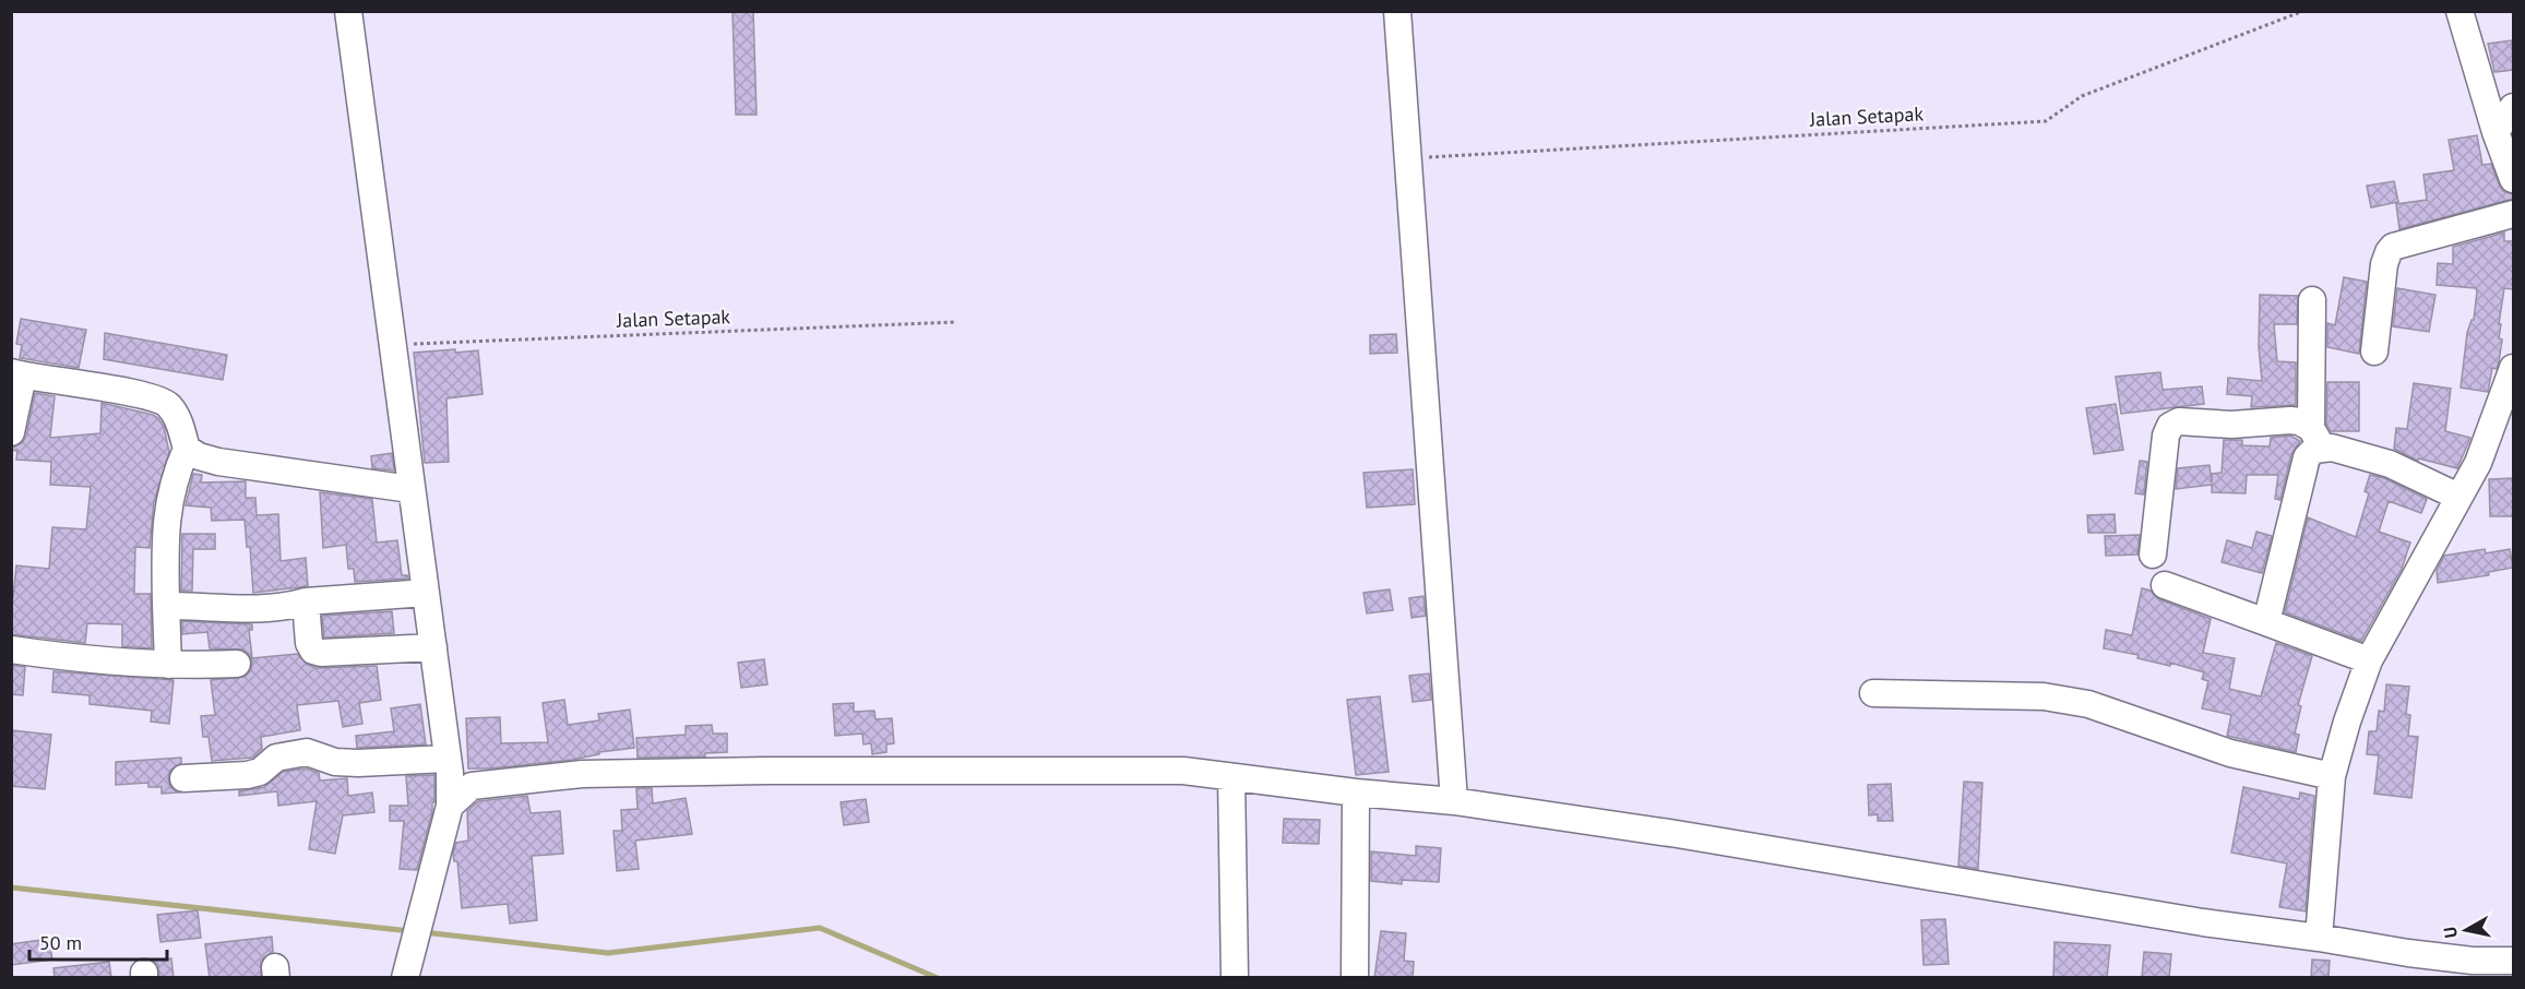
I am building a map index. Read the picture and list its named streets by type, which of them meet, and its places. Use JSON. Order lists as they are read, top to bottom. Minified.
{"streets":{"path":["Jalan Setapak"]},"scale_bar":"50 m","north":"left"}
